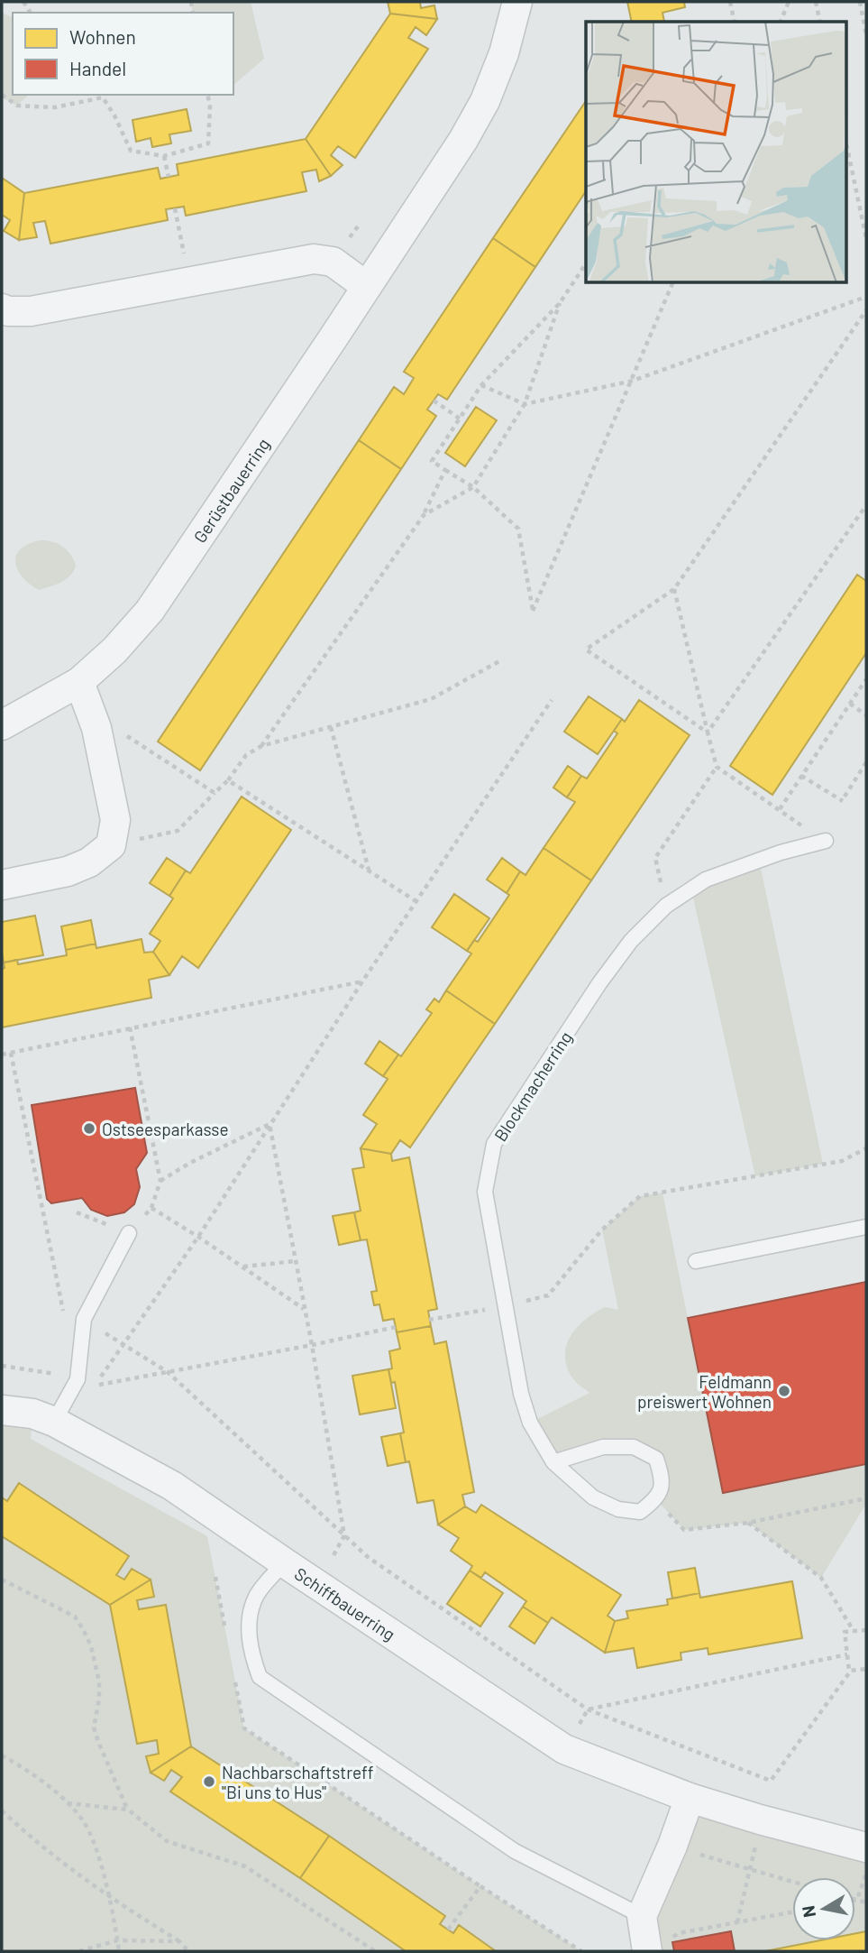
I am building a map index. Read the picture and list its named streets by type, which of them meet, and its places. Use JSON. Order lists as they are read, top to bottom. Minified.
{"streets":{"street":["Gerüstbauerring","Schiffbauerring"],"lane":["Blockmacherring"]},"places":["Ostseesparkasse","Feldmann preiswert Wohnen","Nachbarschaftstreff \"Bi uns to Hus\""],"legend":["Wohnen","Handel"],"north":"left"}
